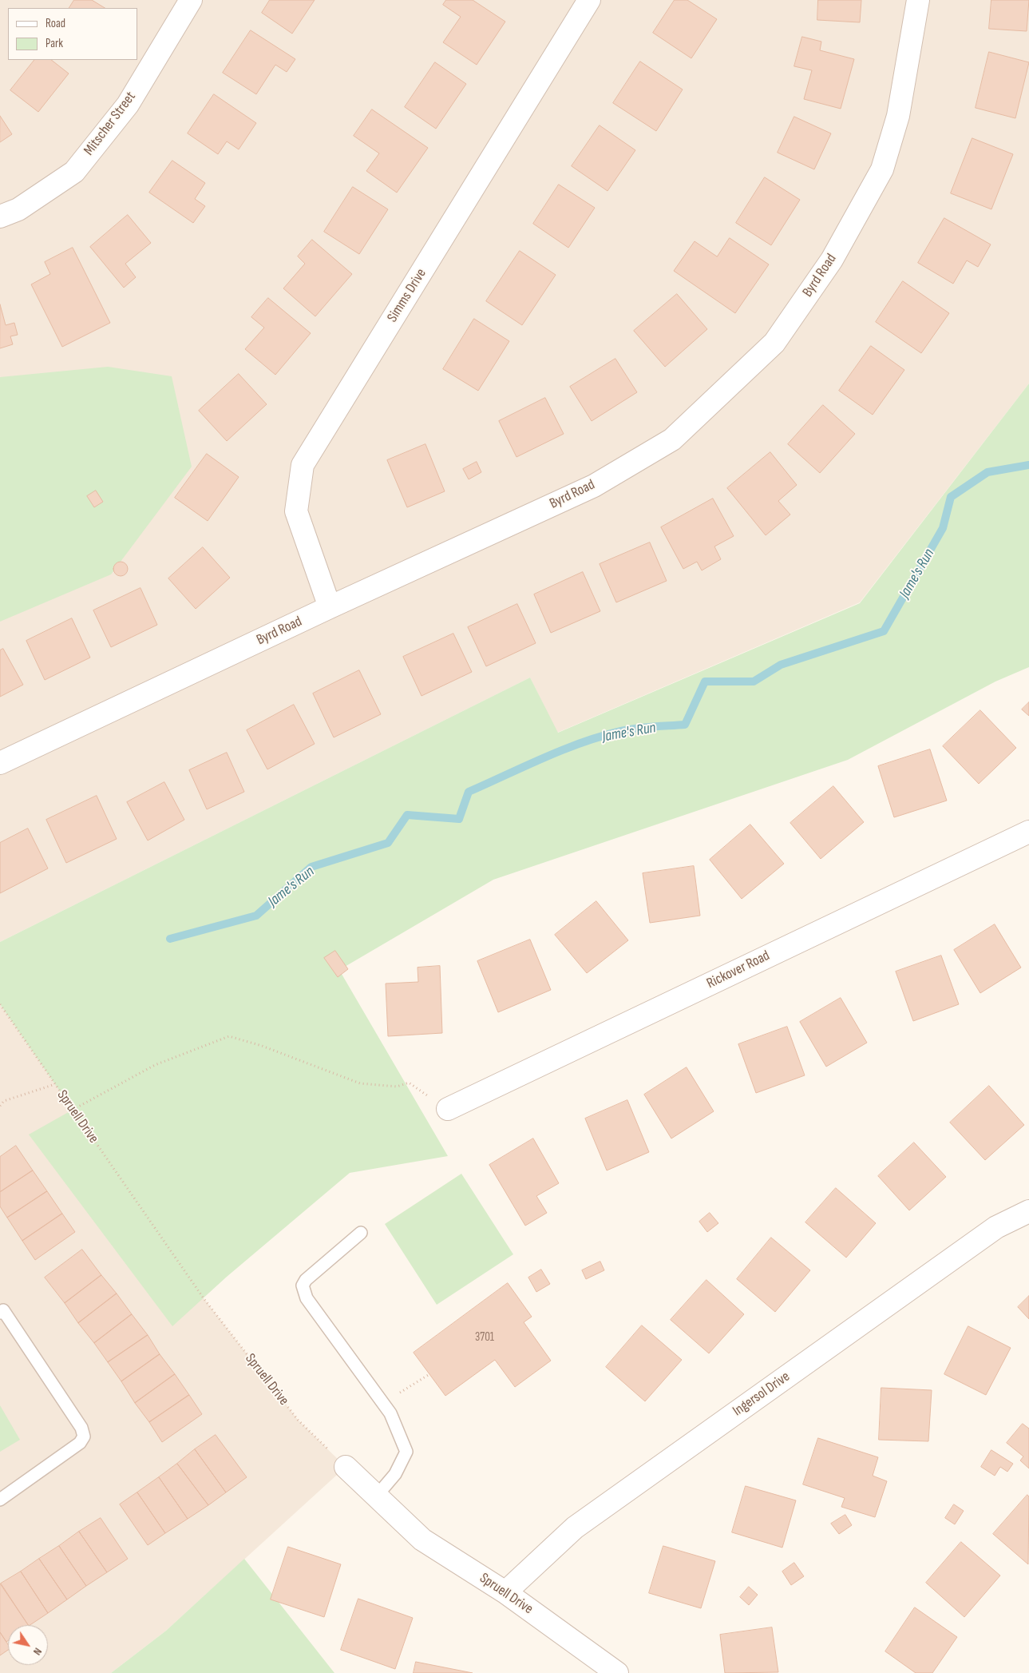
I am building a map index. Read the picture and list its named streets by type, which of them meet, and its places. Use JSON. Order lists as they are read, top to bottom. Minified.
{"streets":{"street":["Mitscher Street","Byrd Road","Simms Drive","Rickover Road","Spruell Drive","Ingersol Drive"]},"crossings":[["Byrd Road","Simms Drive"],["Spruell Drive","Ingersol Drive"]],"water":["Jame's Run"],"house_numbers":["3701"],"legend":["Road","Park"],"north":"bottom right"}
